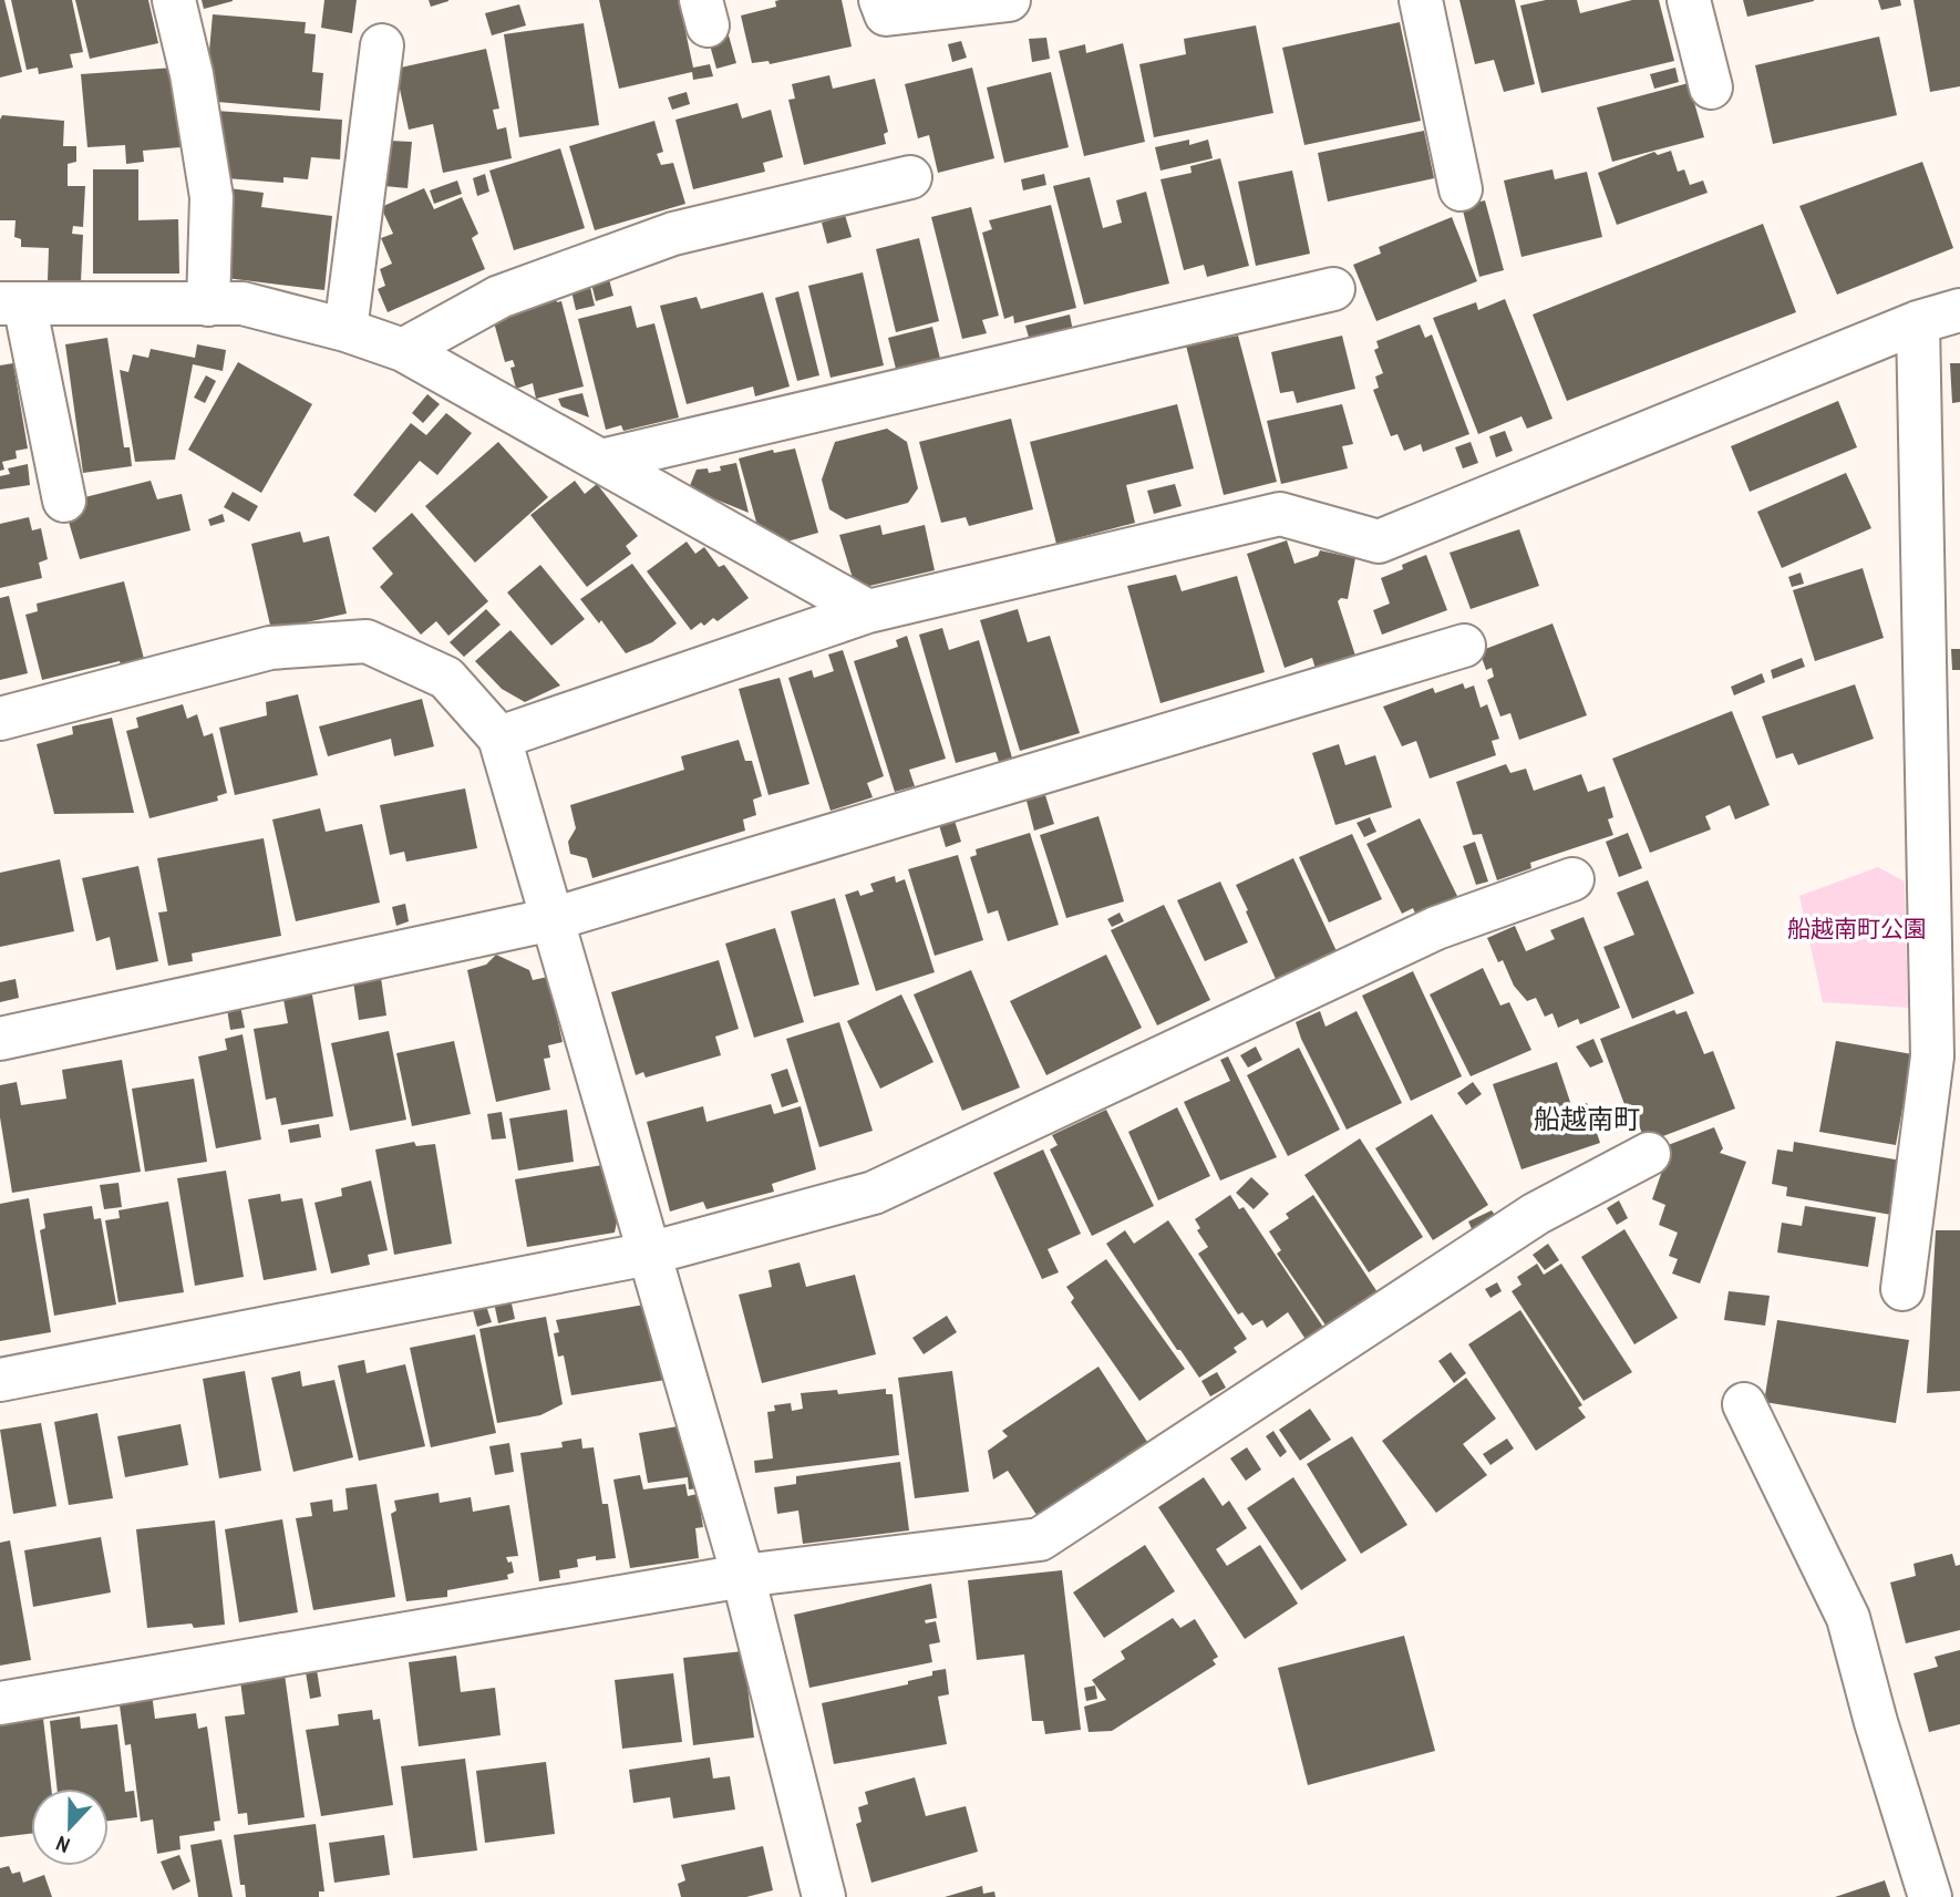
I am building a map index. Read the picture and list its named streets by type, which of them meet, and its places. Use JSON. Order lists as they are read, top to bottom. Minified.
{"districts":["船越南町"],"parks":["船越南町公園"],"north":"bottom"}
